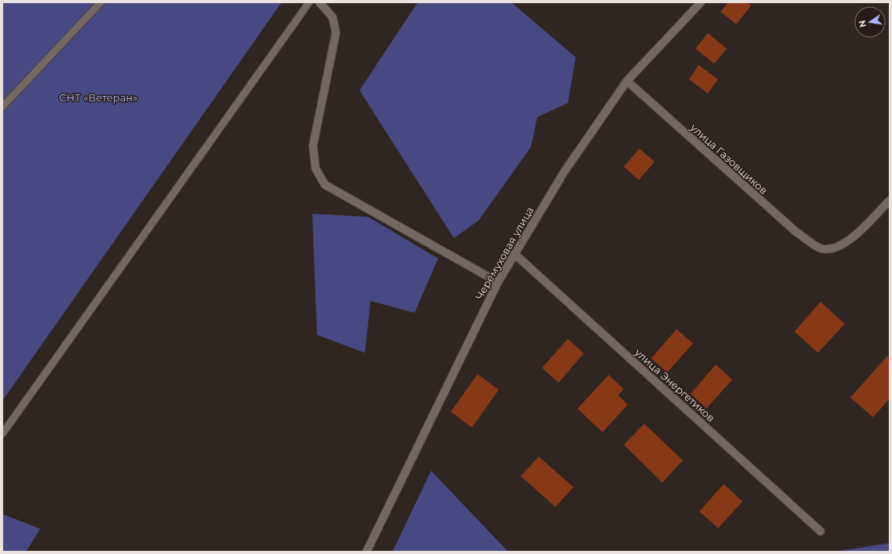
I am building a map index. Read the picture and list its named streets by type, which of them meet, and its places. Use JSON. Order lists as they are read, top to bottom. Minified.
{"streets":{"street":["улица Газовщиков","Черёмуховая улица","улица Энергетиков"]},"crossings":[["улица Газовщиков","Черёмуховая улица"],["Черёмуховая улица","улица Энергетиков"]],"parks":["СНТ «Ветеран»"],"north":"left"}
